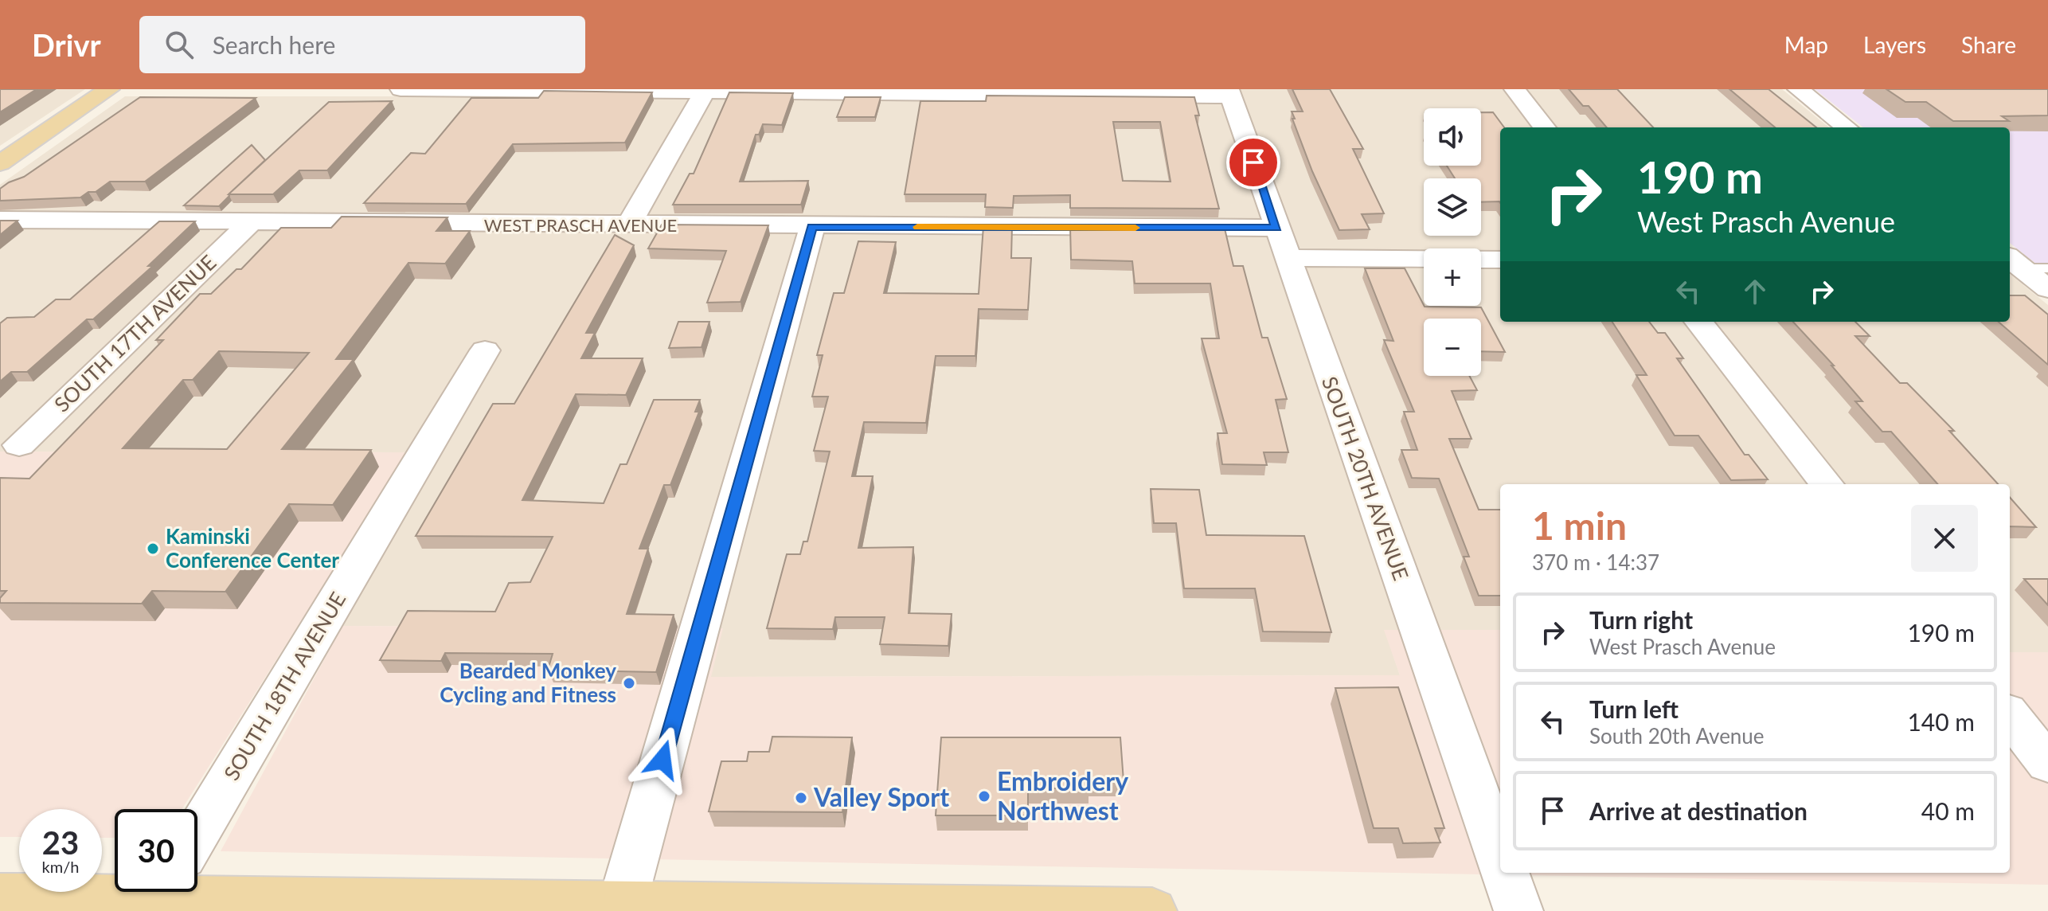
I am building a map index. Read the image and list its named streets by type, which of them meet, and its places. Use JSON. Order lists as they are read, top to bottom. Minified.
{"streets":{"street":["WEST PRASCH AVENUE","SOUTH 17TH AVENUE","SOUTH 20TH AVENUE","SOUTH 18TH AVENUE"]},"crossings":[["WEST PRASCH AVENUE","SOUTH 17TH AVENUE"],["WEST PRASCH AVENUE","SOUTH 20TH AVENUE"]],"places":["Kaminski Conference Center","Bearded Monkey Cycling and Fitness","Embroidery Northwest","Valley Sport"],"page":{"header":"Drivr","search":"Search here","nav":["Map","Layers","Share"],"map_buttons":["+","−"],"turn":["190 m","West Prasch Avenue"],"heading":["1 min","370 m · 14:37"],"list":[{"name":"Turn right","note":"West Prasch Avenue","value":"190 m"},{"name":"Turn left","note":"South 20th Avenue","value":"140 m"},{"name":"Arrive at destination","value":"40 m"}],"speed":"23 km/h","limit":"30"}}
